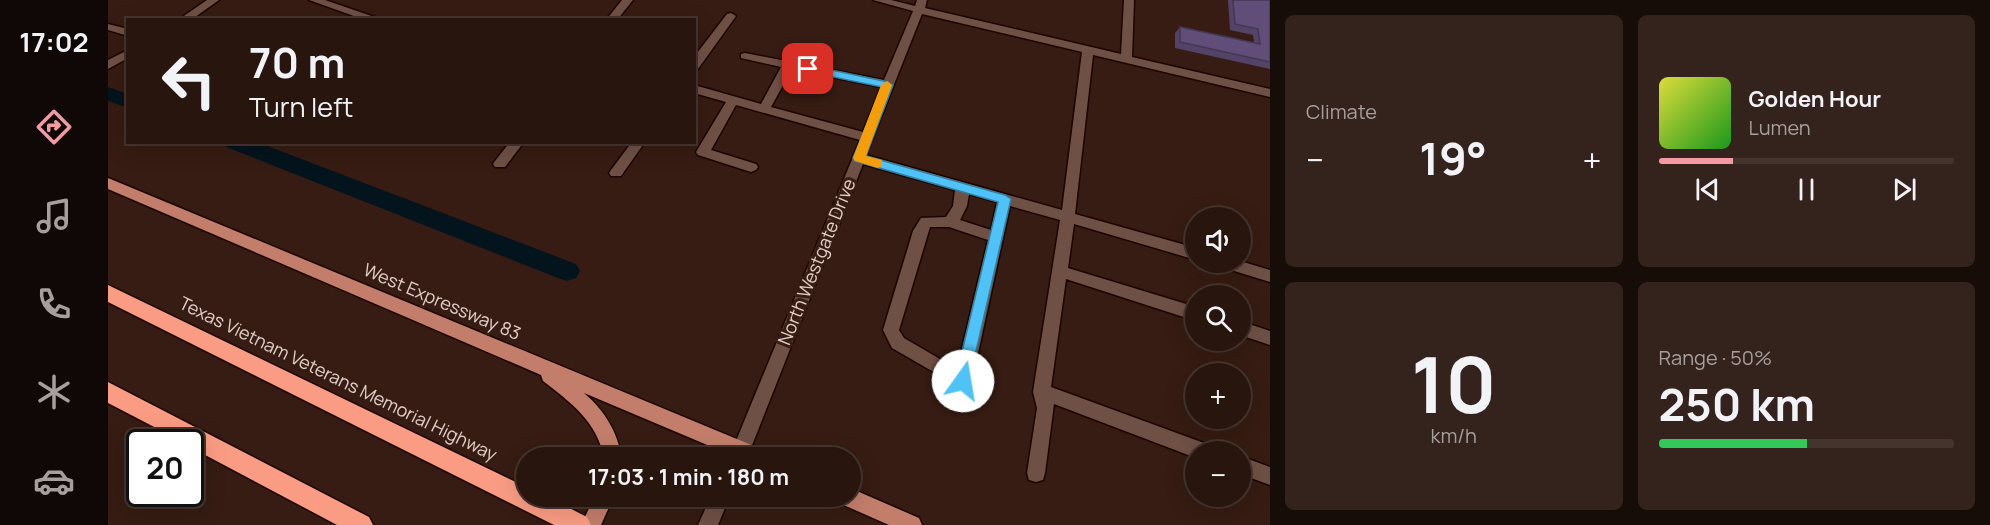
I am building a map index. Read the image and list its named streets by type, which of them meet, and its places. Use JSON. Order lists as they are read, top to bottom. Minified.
{"streets":{"highway":["Texas Vietnam Veterans Memorial Highway"],"main road":["West Expressway 83"],"street":["North Westgate Drive"]},"page":{"tabs":"17:02","tile":["Climate",["10","km/h"],["Range · 50%","250 km"]],"turn":["70 m","Turn left"],"song":["Golden Hour","Lumen"],"heat":["−","19°","+"],"map_buttons":["+","−"],"limit":"20","trip":"17:03 · 1 min · 180 m"}}
